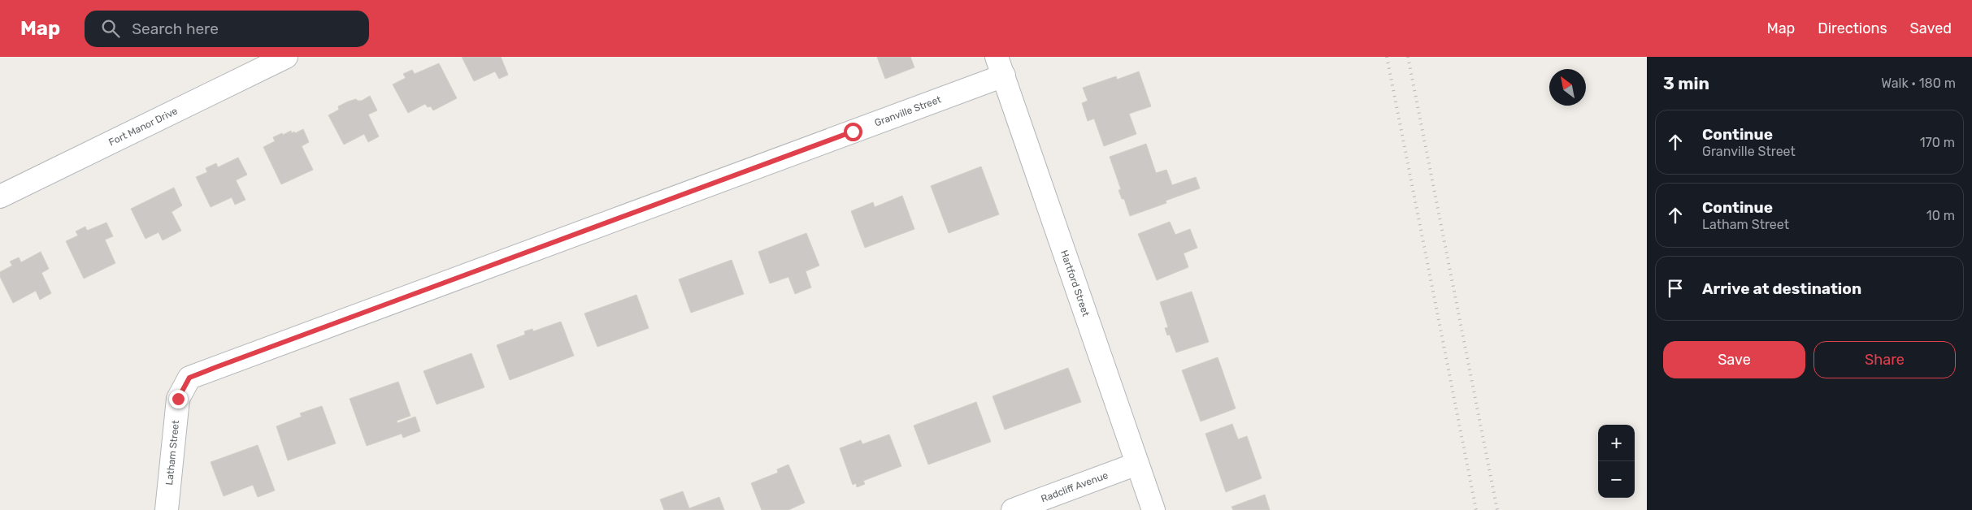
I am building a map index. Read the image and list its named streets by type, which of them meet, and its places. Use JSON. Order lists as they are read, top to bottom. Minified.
{"streets":{"street":["Granville Street","Fort Manor Drive","Hartford Street","Latham Street","Radcliff Avenue"]},"crossings":[["Granville Street","Hartford Street"],["Granville Street","Latham Street"],["Hartford Street","Radcliff Avenue"]],"north":"top left","page":{"header":"Map","search":"Search here","nav":["Map","Directions","Saved"],"heading":["3 min","Walk · 180 m"],"list":[["Continue","Granville Street","170 m"],["Continue","Latham Street","10 m"],"Arrive at destination"],"buttons":["Save","Share"],"map_buttons":["+","−"]}}
